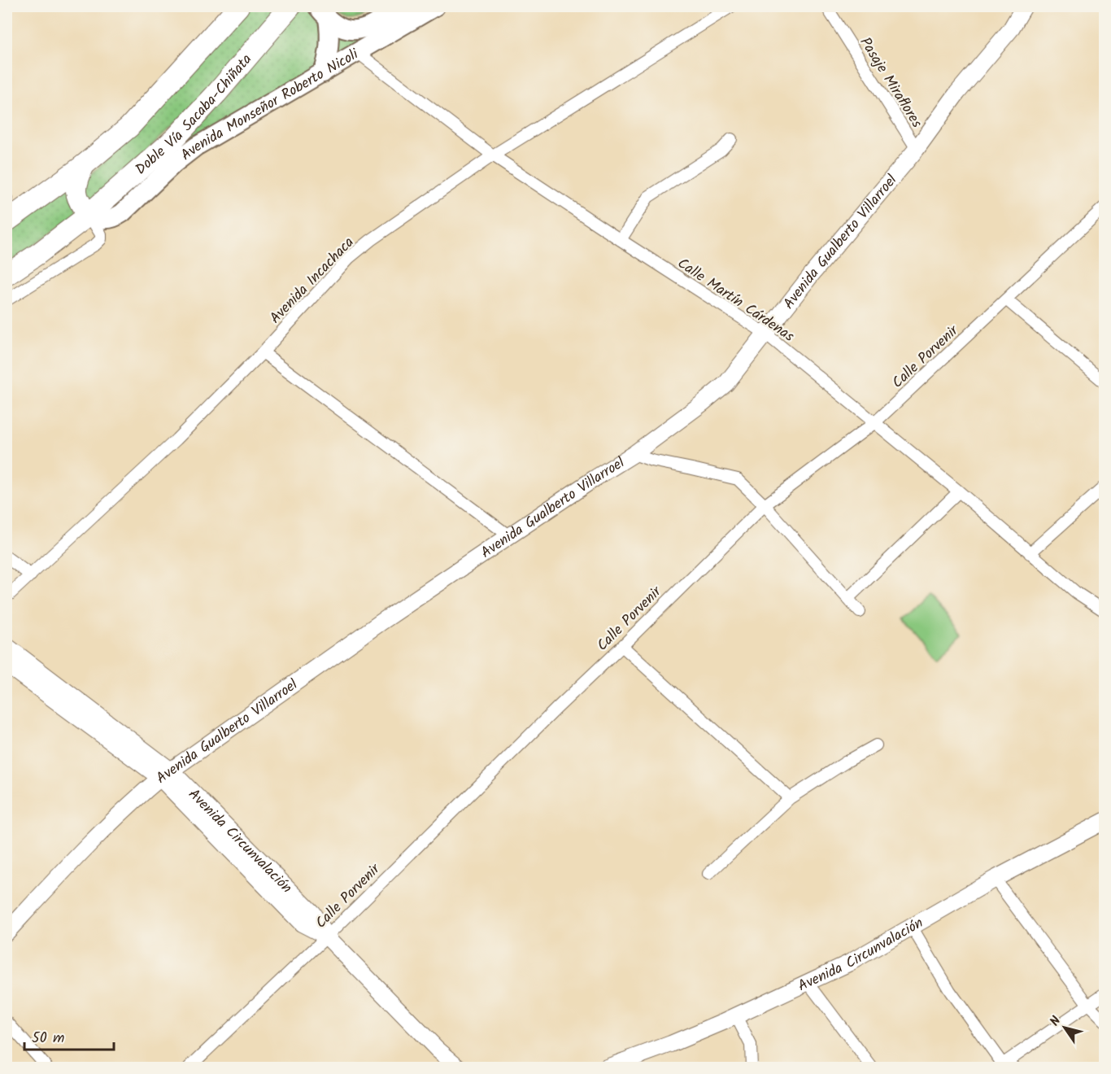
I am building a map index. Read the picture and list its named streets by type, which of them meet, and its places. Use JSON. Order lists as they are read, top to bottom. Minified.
{"streets":{"highway":["Doble Vía Sacaba-Chiñata"],"main road":["Avenida Monseñor Roberto Nicoli","Avenida Gualberto Villarroel","Avenida Circunvalación"],"street":["Pasaje Miraflores","Avenida Incachaca","Calle Martín Cárdenas","Calle Porvenir"]},"crossings":[["Pasaje Miraflores","Avenida Gualberto Villarroel"],["Avenida Monseñor Roberto Nicoli","Doble Vía Sacaba-Chiñata"],["Avenida Monseñor Roberto Nicoli","Calle Martín Cárdenas"],["Avenida Gualberto Villarroel","Calle Martín Cárdenas"],["Avenida Gualberto Villarroel","Avenida Circunvalación"],["Avenida Incachaca","Calle Martín Cárdenas"],["Calle Martín Cárdenas","Calle Porvenir"],["Calle Porvenir","Avenida Circunvalación"]],"scale_bar":"50 m","north":"top left"}
